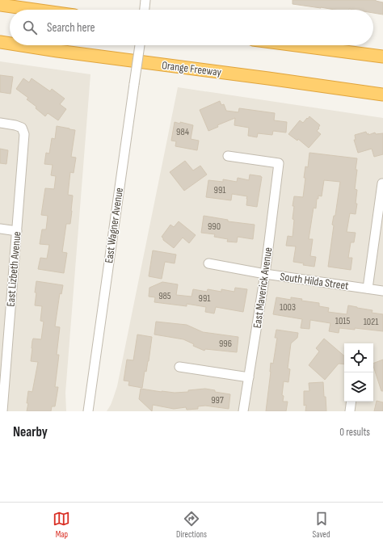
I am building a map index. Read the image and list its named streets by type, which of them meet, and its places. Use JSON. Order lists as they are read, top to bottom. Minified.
{"streets":{"highway":["Orange Freeway"],"street":["East Wagner Avenue","East Lizbeth Avenue","South Hilda Street","East Maverick Avenue"]},"crossings":[["South Hilda Street","East Maverick Avenue"]],"house_numbers":["984","991","990","985","991","1003","1015","1021","996","997"],"page":{"search":"Search here","heading":["Nearby","0 results"],"nav":["Map","Directions","Saved"]}}
